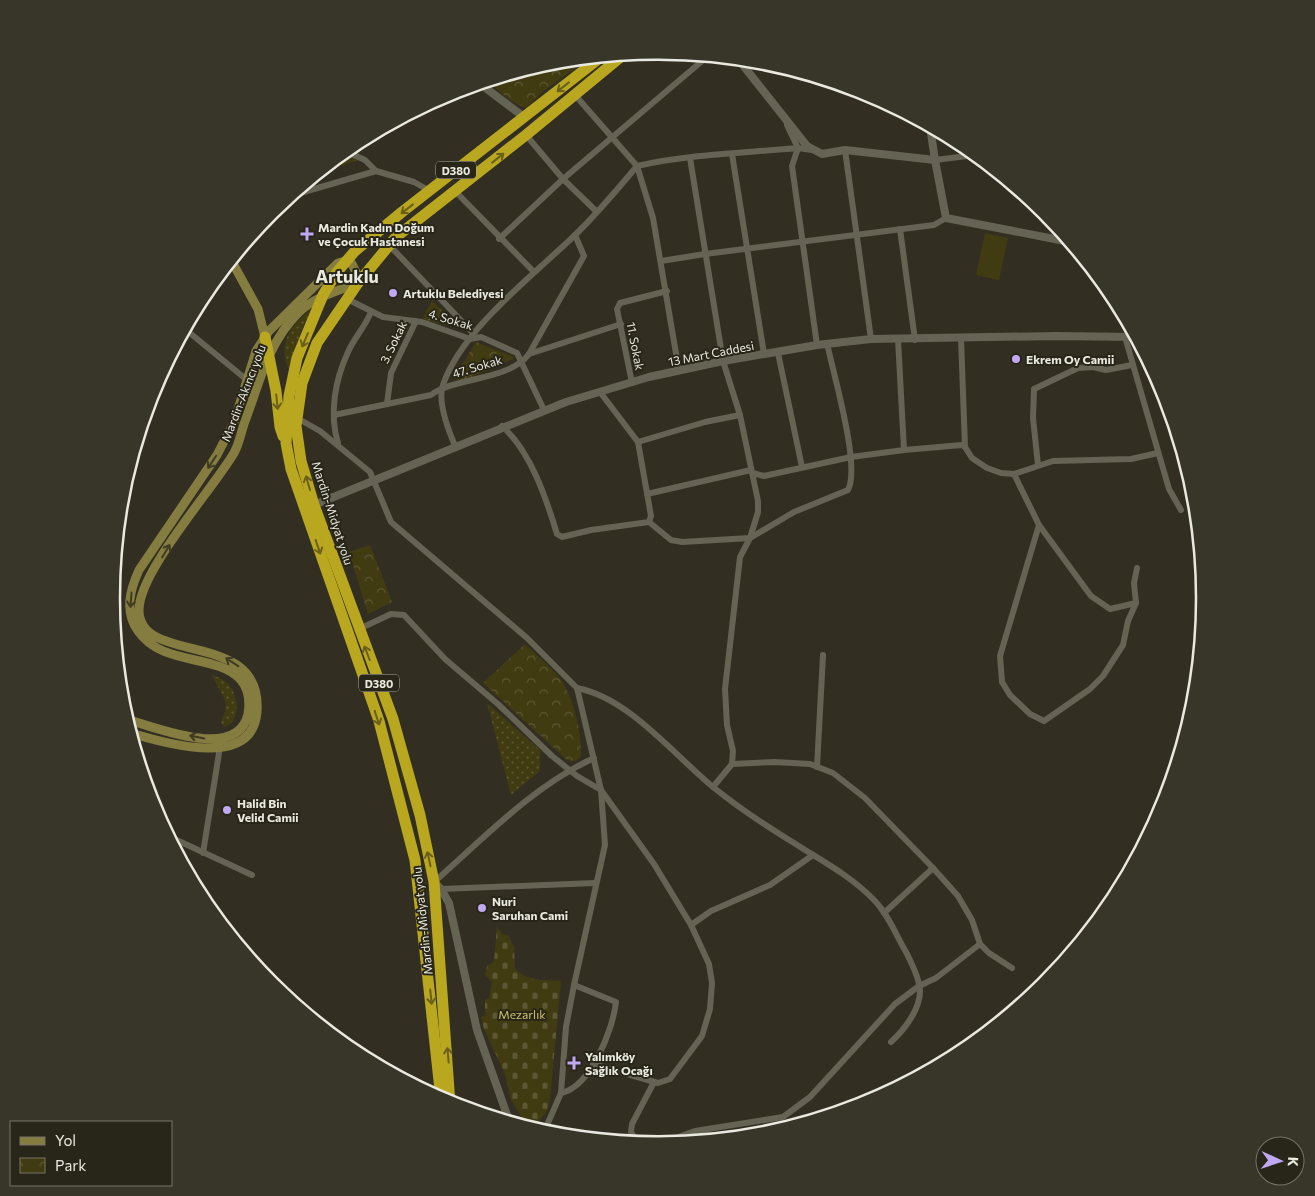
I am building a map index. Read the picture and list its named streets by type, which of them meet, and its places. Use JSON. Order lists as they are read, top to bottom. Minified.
{"streets":{"highway":["D380","Mardin-Midyat yolu"],"main road":["Mardin-Akıncı yolu"],"street":["4. Sokak","3. Sokak","11. Sokak","13 Mart Caddesi","47. Sokak"]},"crossings":[["4. Sokak","3. Sokak"],["4. Sokak","13 Mart Caddesi"],["4. Sokak","47. Sokak"],["4. Sokak","Mardin-Midyat yolu"],["3. Sokak","47. Sokak"],["11. Sokak","13 Mart Caddesi"],["13 Mart Caddesi","Mardin-Midyat yolu"],["Mardin-Akıncı yolu","Mardin-Midyat yolu"]],"districts":["Artuklu"],"parks":["Mezarlık"],"places":{"health":["Mardin Kadın Doğum ve Çocuk Hastanesi","Yalımköy Sağlık Ocağı"],"other":["Artuklu Belediyesi","Ekrem Oy Camii","Halid Bin Velid Camii","Nuri Saruhan Cami"]},"legend":["Yol","Park"],"north":"right"}
